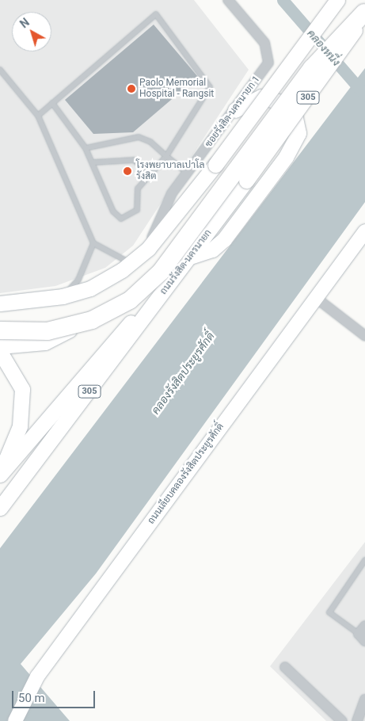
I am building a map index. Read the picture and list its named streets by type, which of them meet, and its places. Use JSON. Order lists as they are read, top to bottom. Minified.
{"streets":{"main road":["305","ถนนรังสิต-นครนายก"],"street":["ซอยรังสิต-นครนายก 1","ถนนเลียบคลองรังสิตประยูรศักดิ์"]},"water":["คลองหนึ่ง","คลองรังสิตประยูรศักดิ์"],"places":["Paolo Memorial Hospital - Rangsit","โรงพยาบาลเปาโล รังสิต"],"scale_bar":"50 m","north":"top left"}
